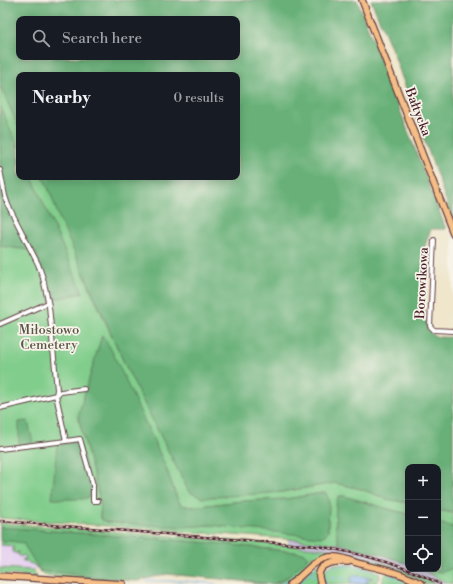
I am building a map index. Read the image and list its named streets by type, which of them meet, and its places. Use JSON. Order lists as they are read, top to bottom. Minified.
{"streets":{"main road":["Bałtycka"],"street":["Borowikowa"]},"parks":["Miłostowo Cemetery"],"page":{"search":"Search here","heading":["Nearby","0 results"],"map_buttons":["+","−"]}}
